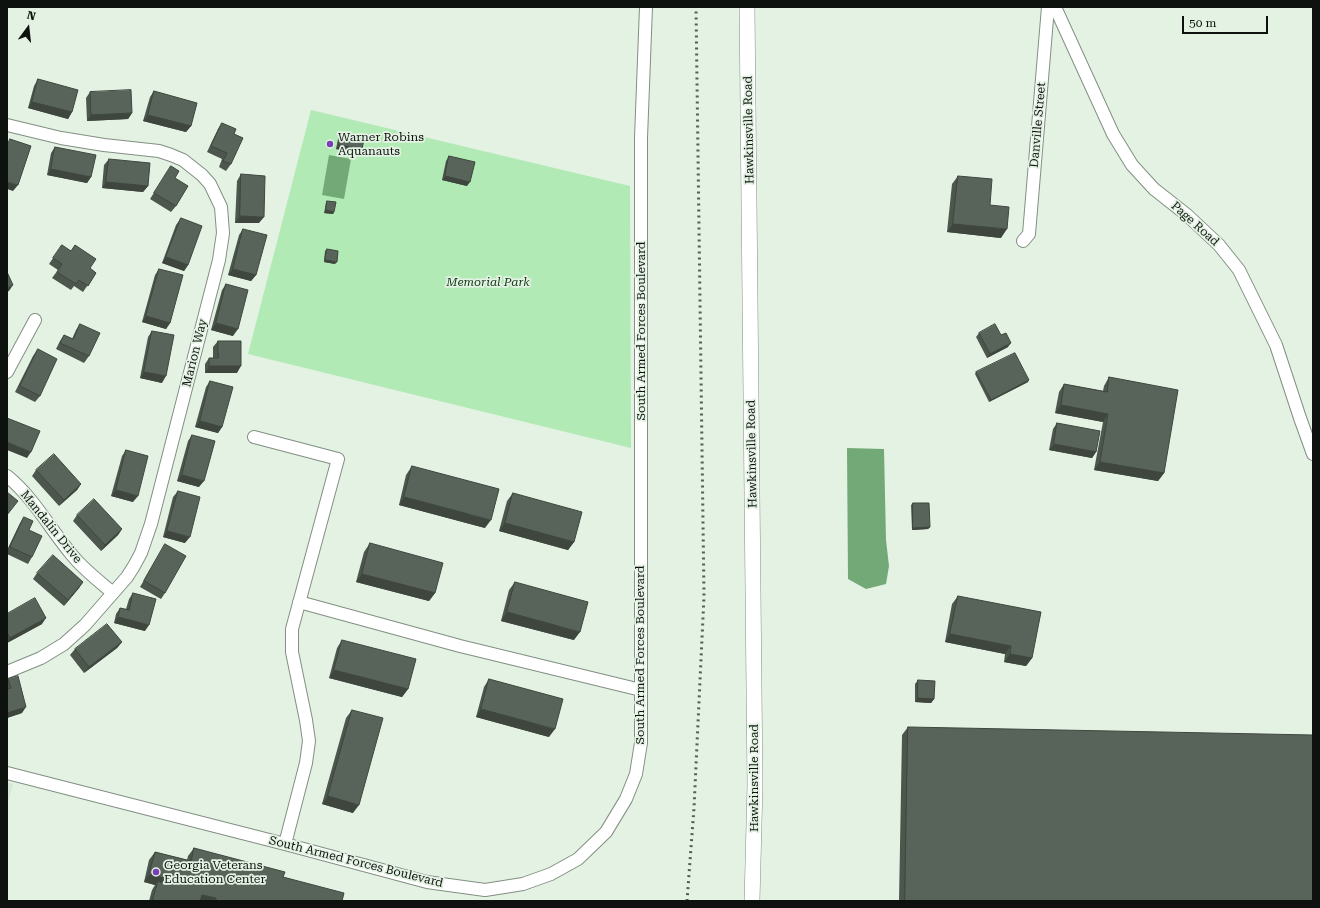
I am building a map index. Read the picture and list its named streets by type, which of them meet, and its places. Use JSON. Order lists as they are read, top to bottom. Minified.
{"streets":{"main road":["Hawkinsville Road"],"street":["Danville Street","Page Road","South Armed Forces Boulevard","Marion Way","Mandalin Drive"]},"crossings":[["Marion Way","Mandalin Drive"]],"parks":["Memorial Park"],"places":["Warner Robins Aquanauts","Georgia Veterans Education Center"],"scale_bar":"50 m","north":"top"}
